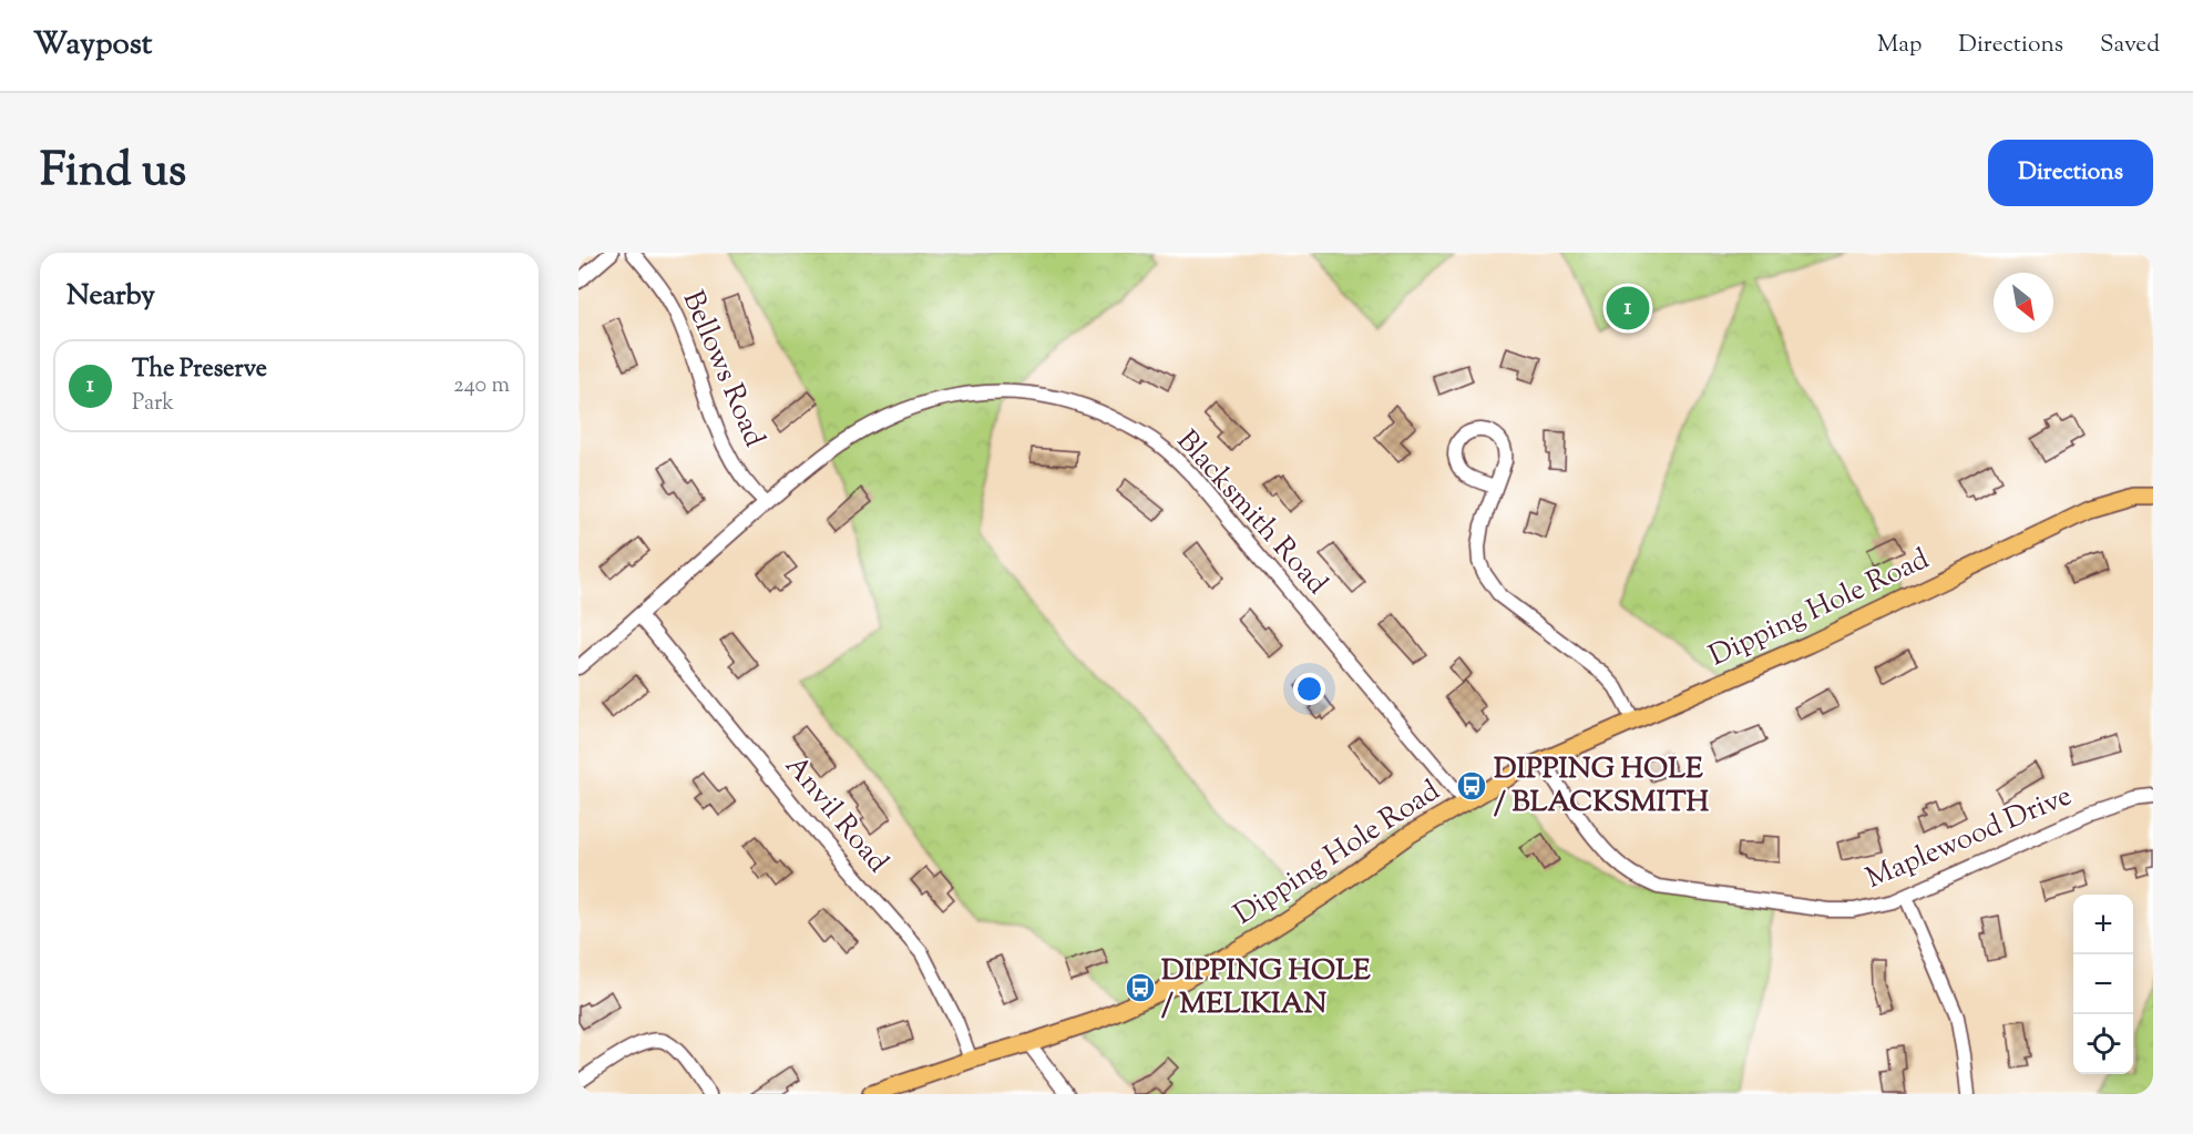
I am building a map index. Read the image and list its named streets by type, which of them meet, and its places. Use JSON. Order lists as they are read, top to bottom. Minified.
{"streets":{"main road":["Dipping Hole Road"],"street":["Bellows Road","Blacksmith Road","Anvil Road","Maplewood Drive"]},"crossings":[["Bellows Road","Blacksmith Road"],["Blacksmith Road","Dipping Hole Road"],["Blacksmith Road","Anvil Road"],["Dipping Hole Road","Anvil Road"],["Dipping Hole Road","Maplewood Drive"]],"places":{"bus stop":["DIPPING HOLE / BLACKSMITH","DIPPING HOLE / MELIKIAN"]},"north":"bottom right","page":{"header":"Waypost","nav":["Map","Directions","Saved"],"title":"Find us","buttons":"Directions","heading":"Nearby","pins":"1","list":[{"mark":"1","name":"The Preserve","note":"Park","value":"240 m"}],"map_buttons":["+","−"]}}
